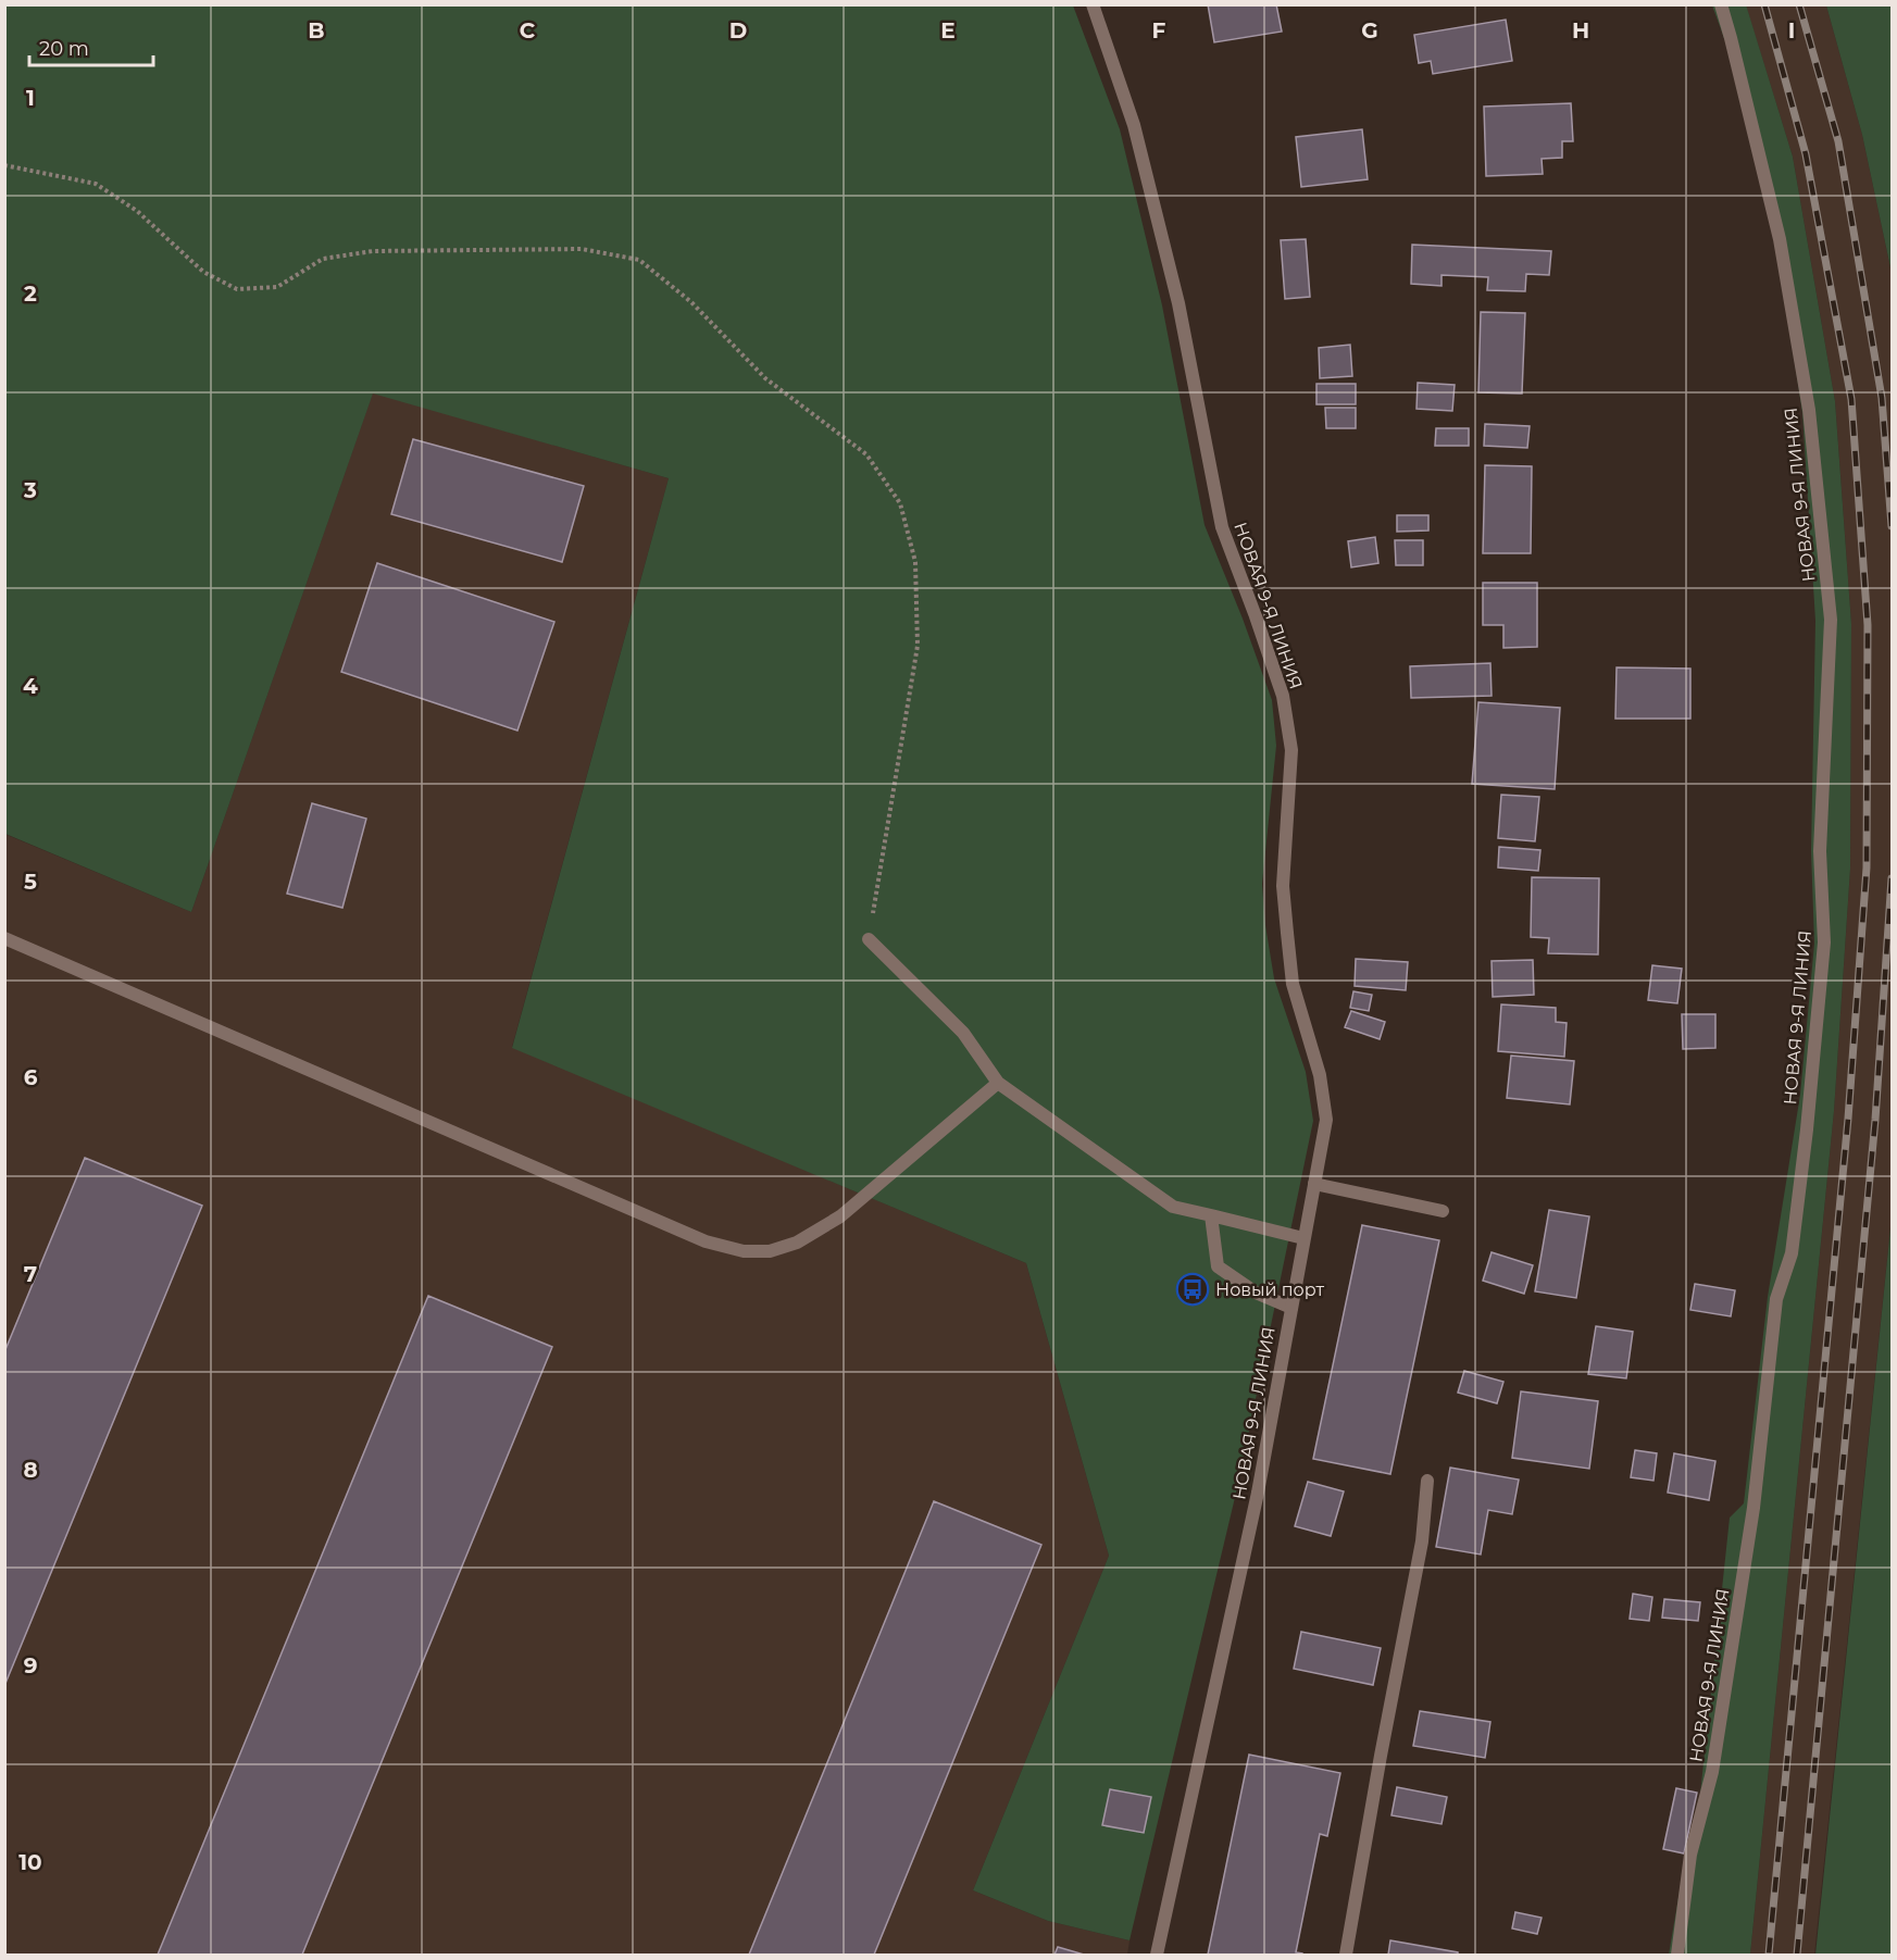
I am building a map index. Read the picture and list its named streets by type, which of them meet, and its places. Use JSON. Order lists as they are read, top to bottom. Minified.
{"streets":{"street":["НОВАЯ 9-Я ЛИНИЯ"]},"places":{"bus stop":["Новый порт"]},"scale_bar":"20 m","grid":{"columns":["B","C","D","E","F","G","H","I"],"rows":["1","2","3","4","5","6","7","8","9","10"]}}
